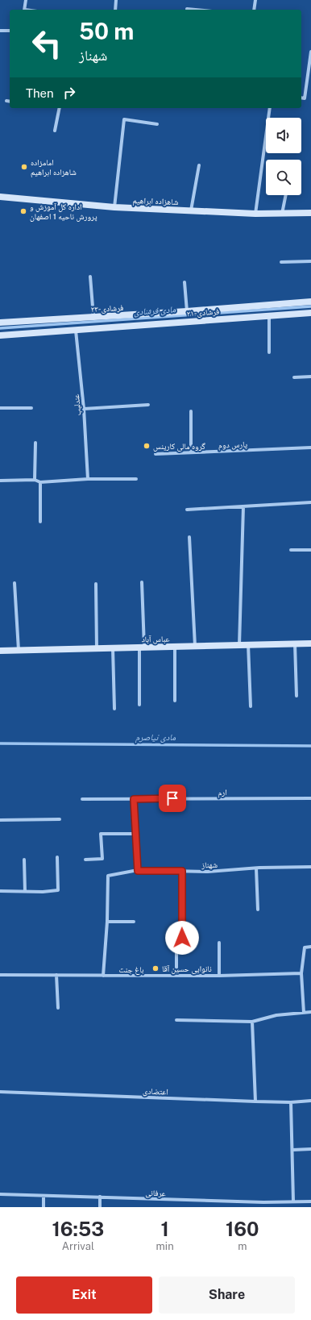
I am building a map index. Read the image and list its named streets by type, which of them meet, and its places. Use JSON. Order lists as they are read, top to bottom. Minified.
{"streets":{"street":["شاهزاده ابراهیم","۲۳-فرشادی","۲۱-فرشادی","عندلیب","پارس دوم","عباس آباد","ارم","شهناز","باغ جنت","اعتضادی","عرفانی"]},"crossings":[["۲۱-فرشادی","عندلیب"]],"water":["مادی فرشادی","مادی نیاصرم"],"places":["امامزاده شاهزاده ابراهیم","اداره کل آموزش و پرورش ناحیه 1 اصفهان","گروه مالی کارینس","نانوایی حسین آقا"],"page":{"turn":["50 m","شهناز"],"then":"Then","eta":["16:53","Arrival","1","min","160","m"],"buttons":["Exit","Share"]}}
